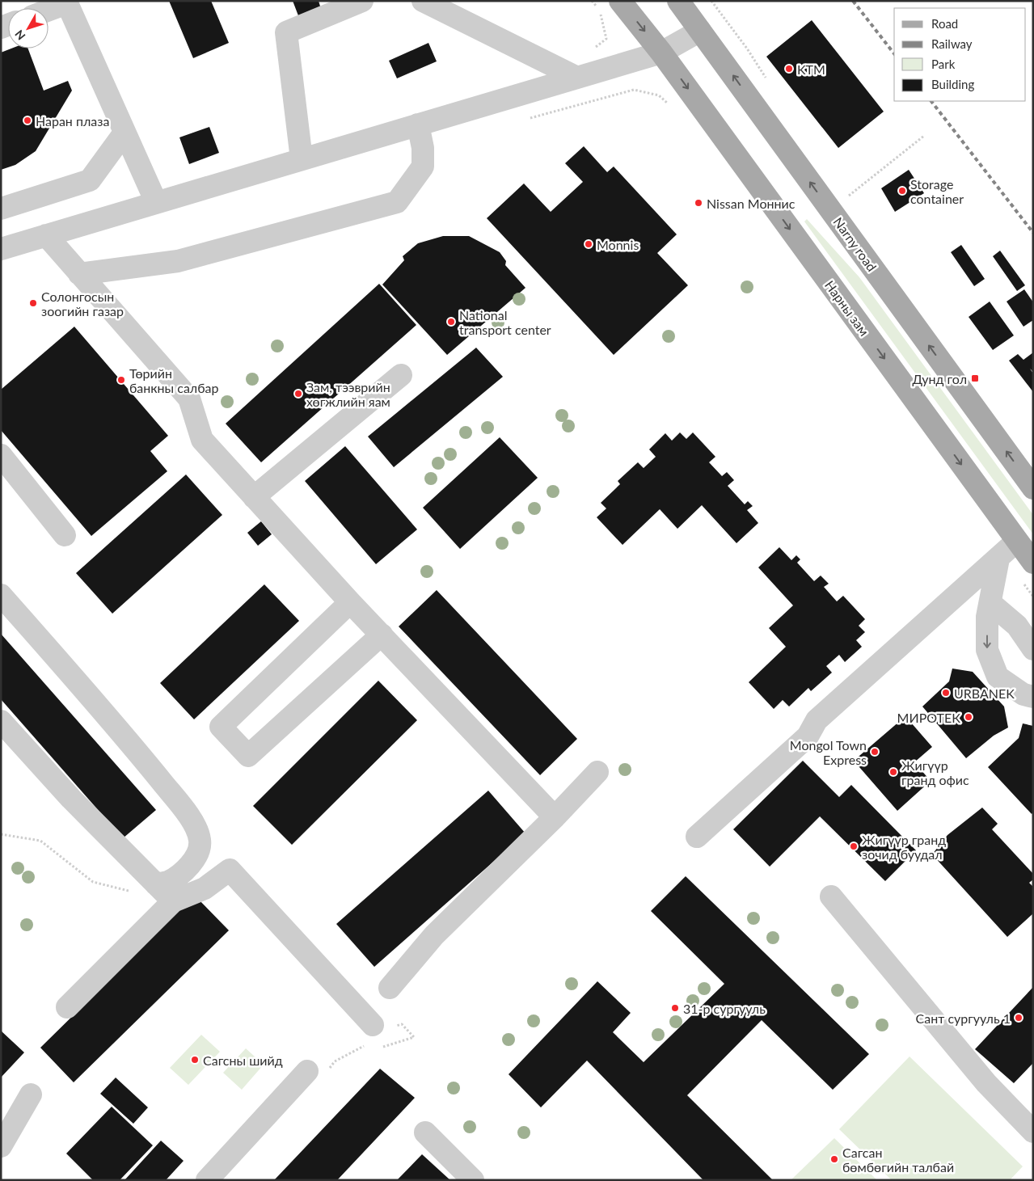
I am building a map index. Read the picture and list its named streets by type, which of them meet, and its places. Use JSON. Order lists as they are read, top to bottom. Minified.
{"streets":{"main road":["Narny road","Нарны зам"]},"one_way":["Narny road","Нарны зам"],"places":{"other":["KTM","Наран плаза","Storage container","Nissan Моннис","Monnis","Солонгосын зоогийн газар","National transport center","Төрийн банкны салбар","Зам, тээврийн хөгжлийн яам","URBANEK","МИРОТЕК","Mongol Town Express","Жигүүр гранд офис","Жигүүр гранд зочид буудал","31-р сургууль","Сант сургууль 1","Сагсны шийд","Сагсан бөмбөгийн талбай"],"transit":["Дунд гол"]},"legend":["Road","Railway","Park","Building"],"north":"bottom left"}
